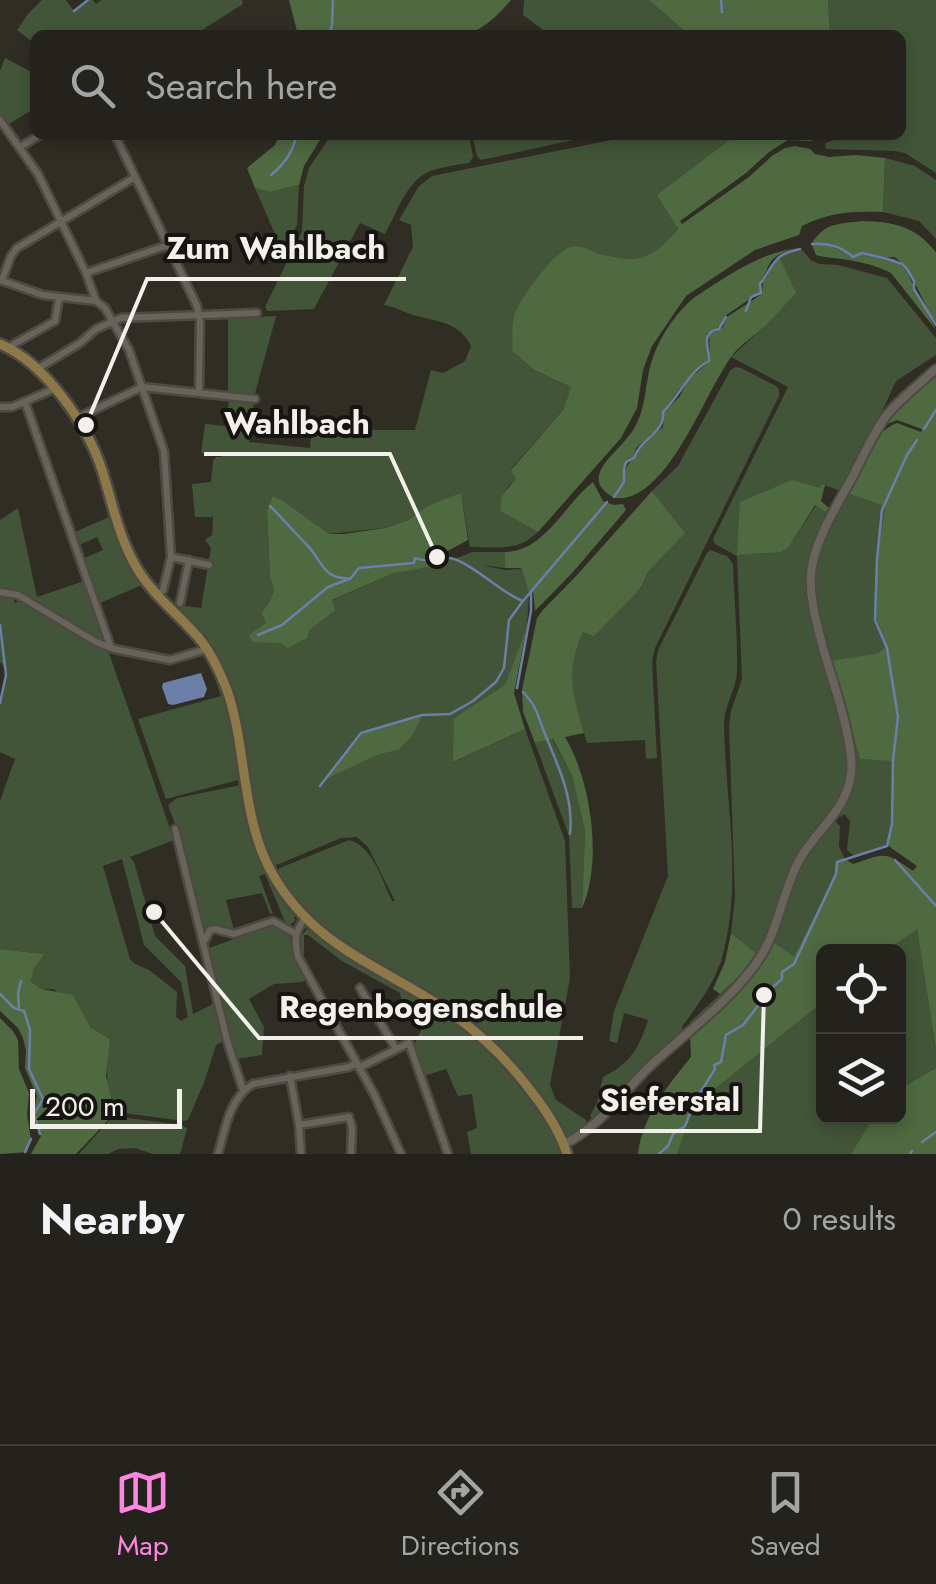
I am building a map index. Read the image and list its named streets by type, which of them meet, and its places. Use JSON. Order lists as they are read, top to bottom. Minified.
{"places":["Zum Wahlbach","Wahlbach","Regenbogenschule","Sieferstal"],"scale_bar":"200 m","page":{"search":"Search here","scale":"200 m","heading":["Nearby","0 results"],"nav":["Map","Directions","Saved"]}}
